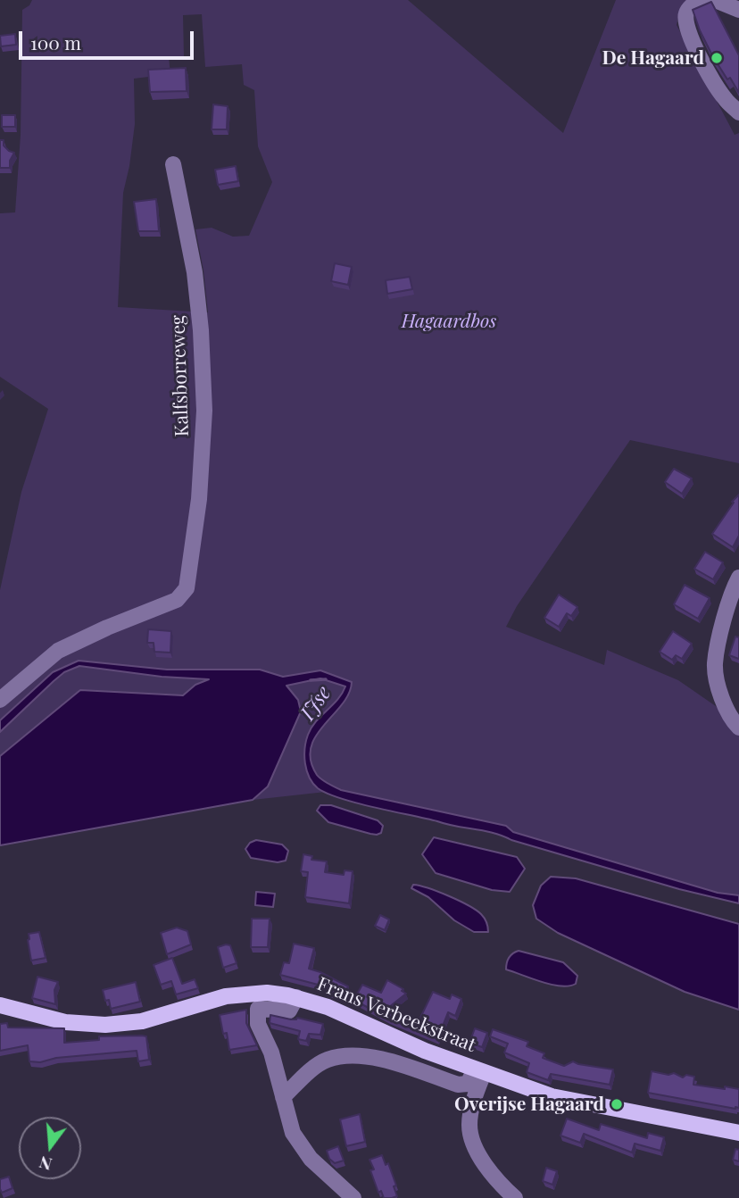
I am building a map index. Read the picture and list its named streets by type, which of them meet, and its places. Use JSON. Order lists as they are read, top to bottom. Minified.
{"streets":{"main road":["Frans Verbeekstraat"],"street":["Kalfsborreweg"]},"water":["IJse"],"parks":["Hagaardbos"],"places":["De Hagaard","Overijse Hagaard"],"scale_bar":"100 m","north":"bottom"}
